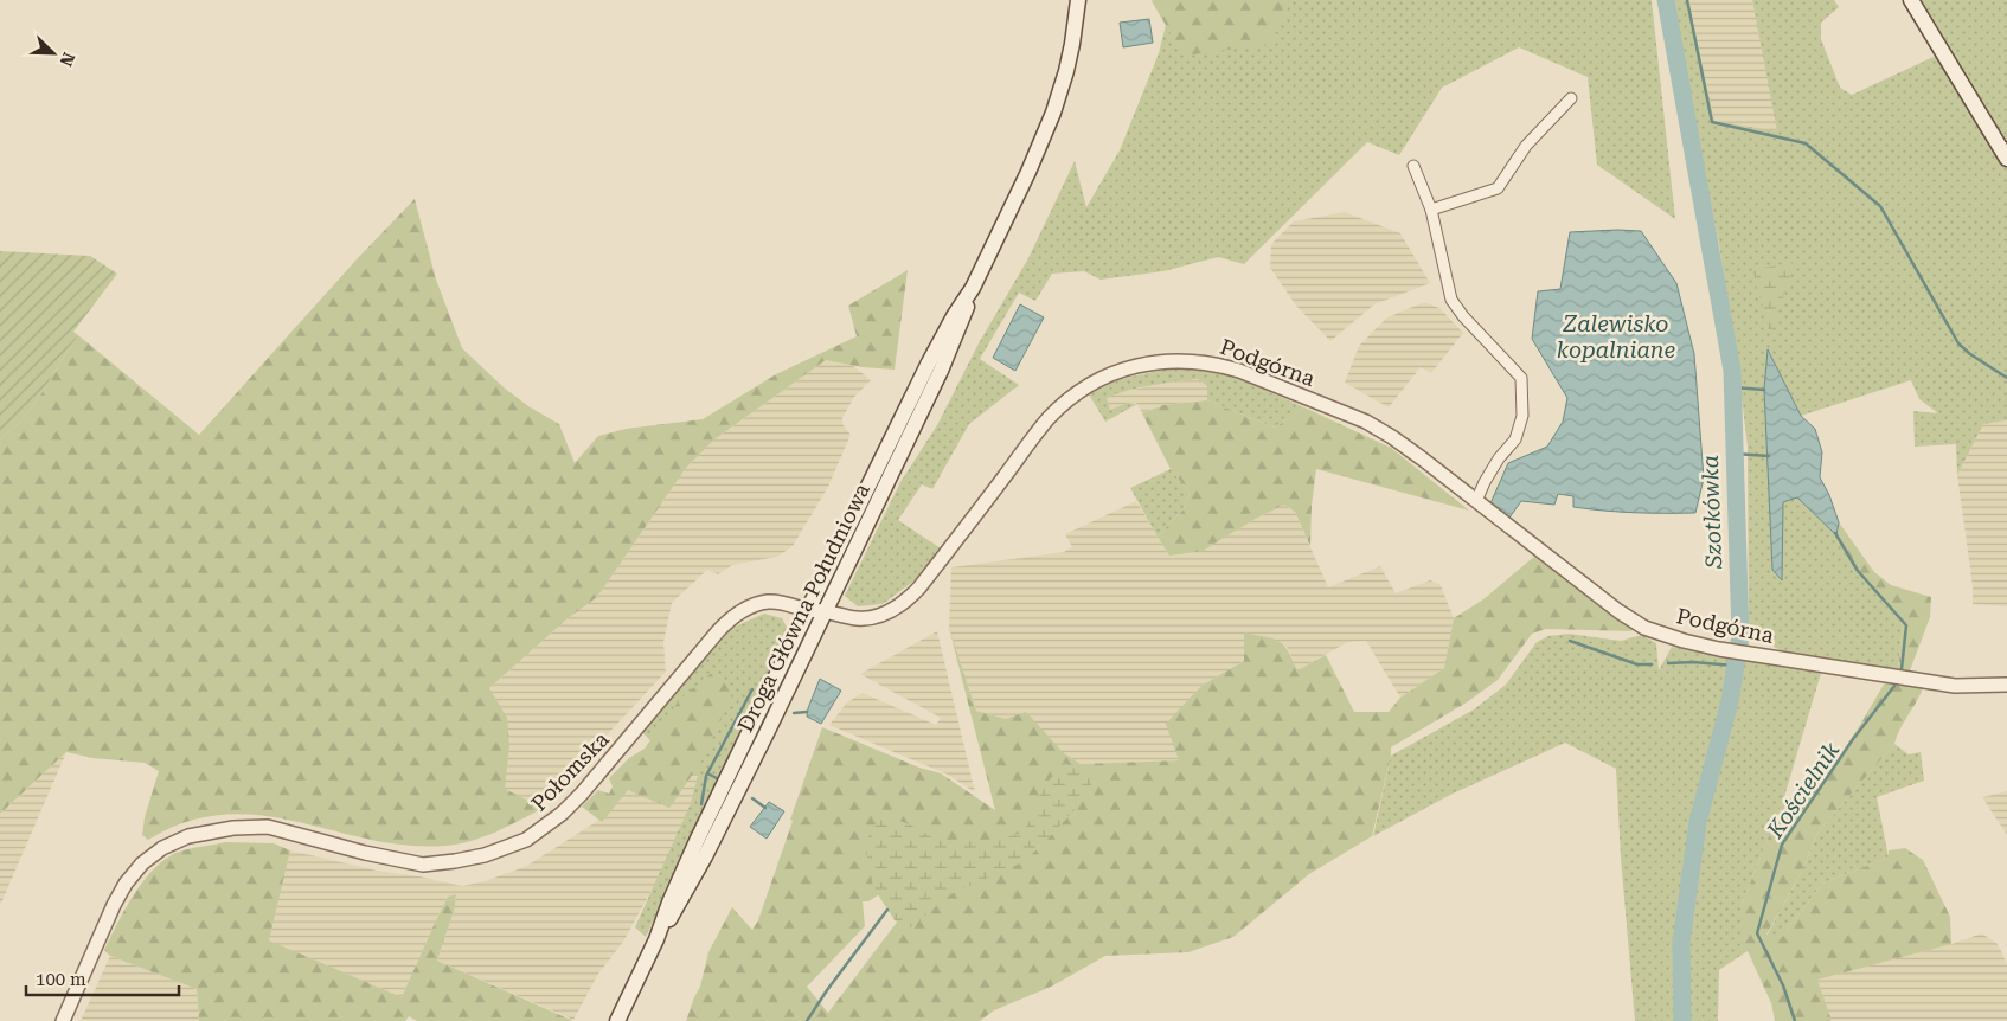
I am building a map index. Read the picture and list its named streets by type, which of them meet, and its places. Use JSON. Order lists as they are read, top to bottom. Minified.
{"streets":{"main road":["Droga Główna Południowa"],"street":["Podgórna","Połomska"]},"crossings":[["Podgórna","Połomska"],["Droga Główna Południowa","Połomska"]],"water":["Zalewisko kopalniane","Szotkówka","Kościelnik"],"scale_bar":"100 m","north":"bottom right"}
